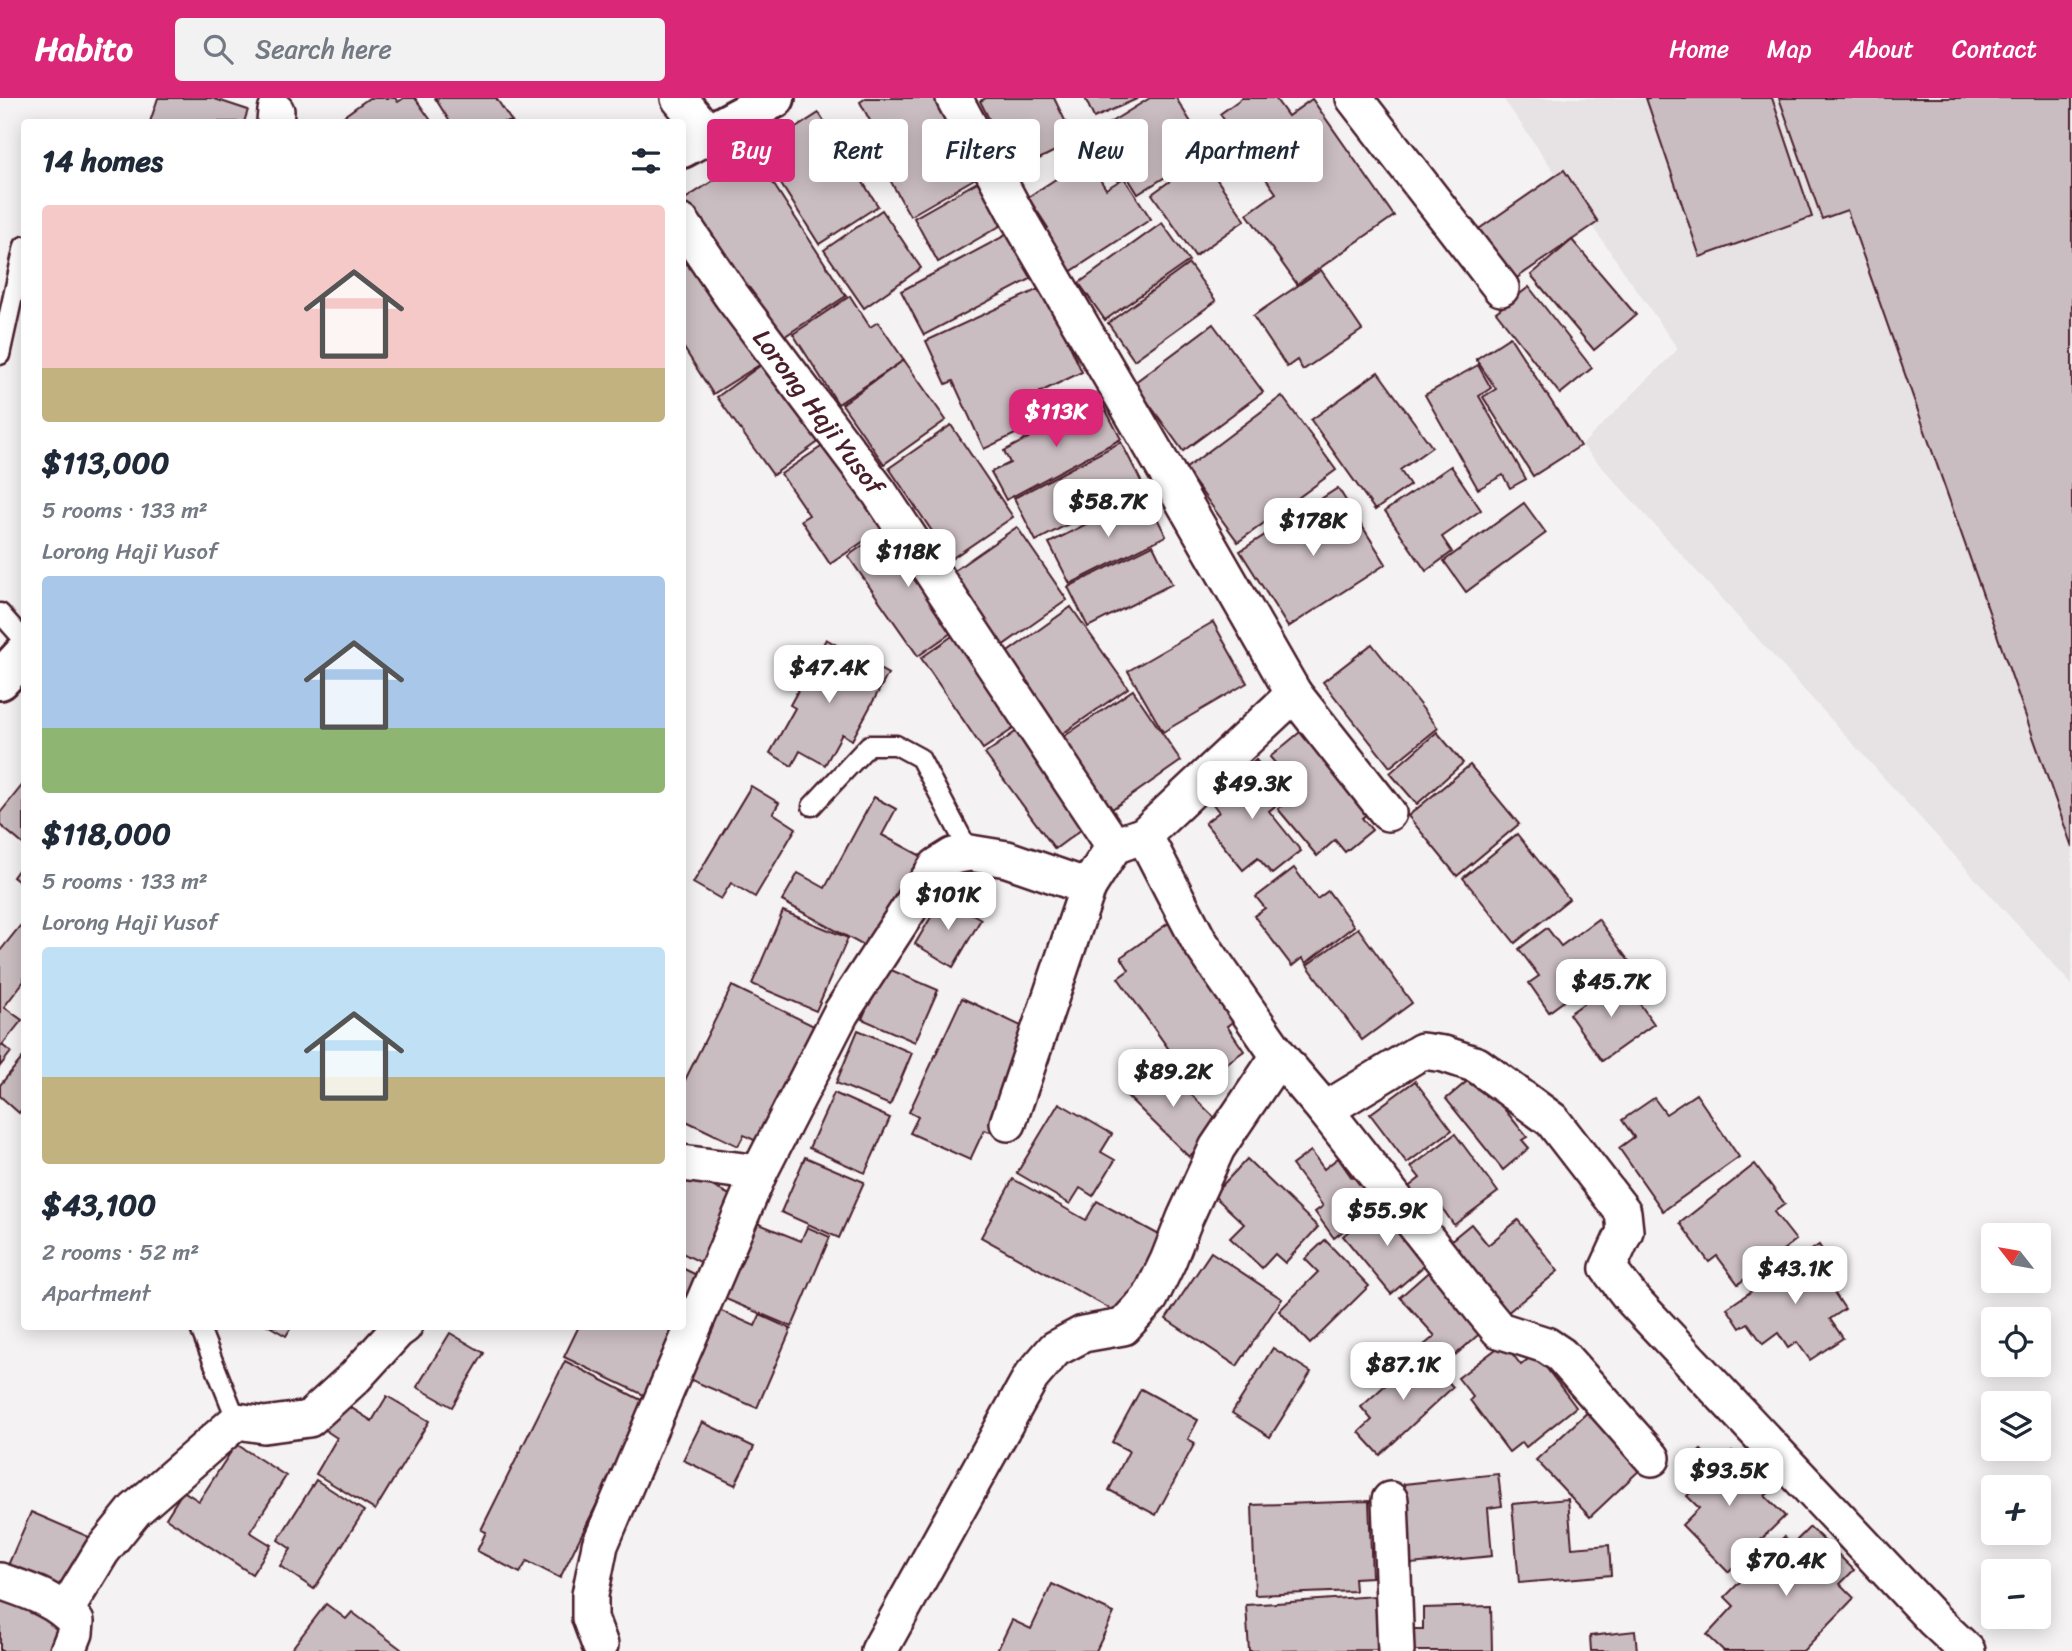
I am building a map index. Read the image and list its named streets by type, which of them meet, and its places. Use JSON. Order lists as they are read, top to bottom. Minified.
{"streets":{"street":["Lorong Haji Yusof"]},"north":"top left","page":{"header":"Habito","search":"Search here","nav":["Home","Map","About","Contact"],"chip":["Buy","Rent","Filters","New","Apartment"],"heading":"14 homes","list":[{"name":"$113,000","note":"5 rooms · 133 m² · Lorong Haji Yusof"},{"name":"$118,000","note":"5 rooms · 133 m² · Lorong Haji Yusof"},{"name":"$43,100","note":"2 rooms · 52 m² · Apartment"}],"price":["$113K","$58.7K","$178K","$118K","$47.4K","$49.3K","$101K","$45.7K","$89.2K","$55.9K","$43.1K","$87.1K","$93.5K","$70.4K"],"map_buttons":["+","−"]}}
